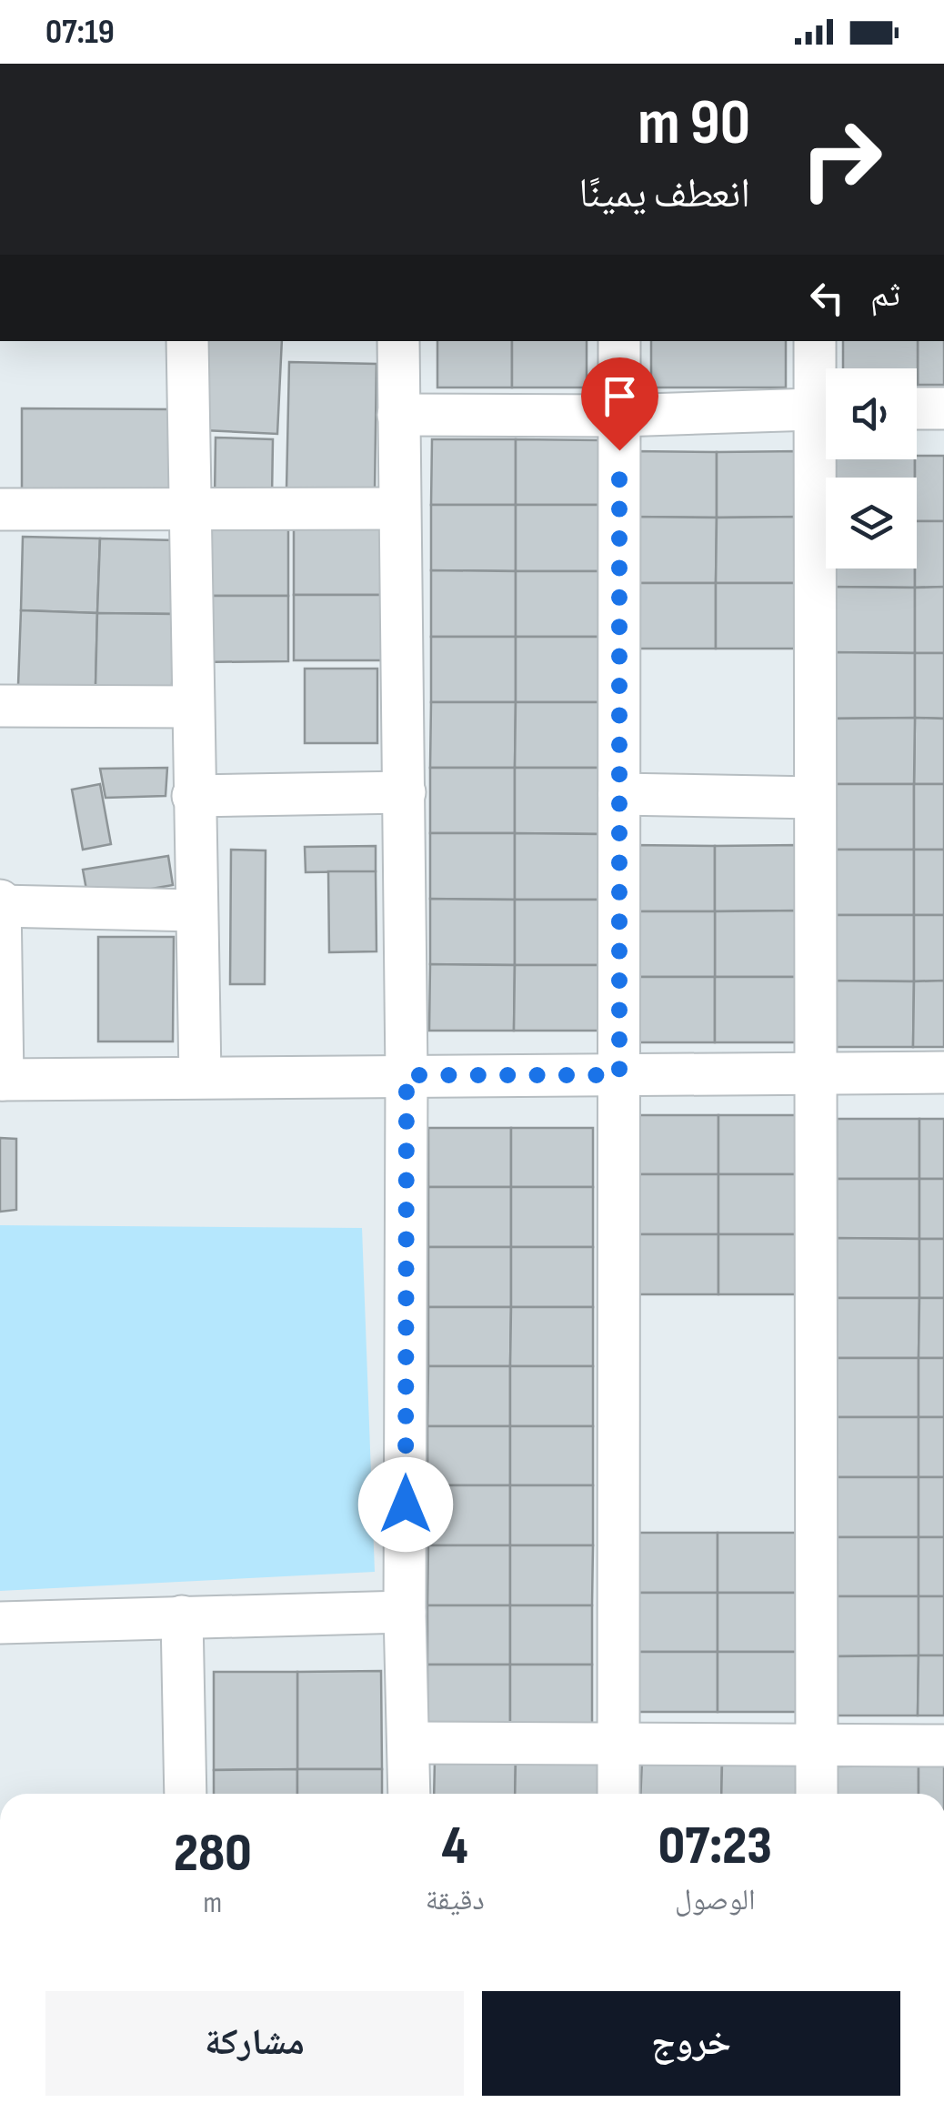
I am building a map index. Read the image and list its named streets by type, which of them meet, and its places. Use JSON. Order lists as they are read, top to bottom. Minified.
{"page":{"status":"07:19","turn":["90 m","انعطف يمينًا"],"then":"ثم","eta":["07:23","الوصول","4","دقيقة","280","m"],"buttons":["خروج","مشاركة"]}}
